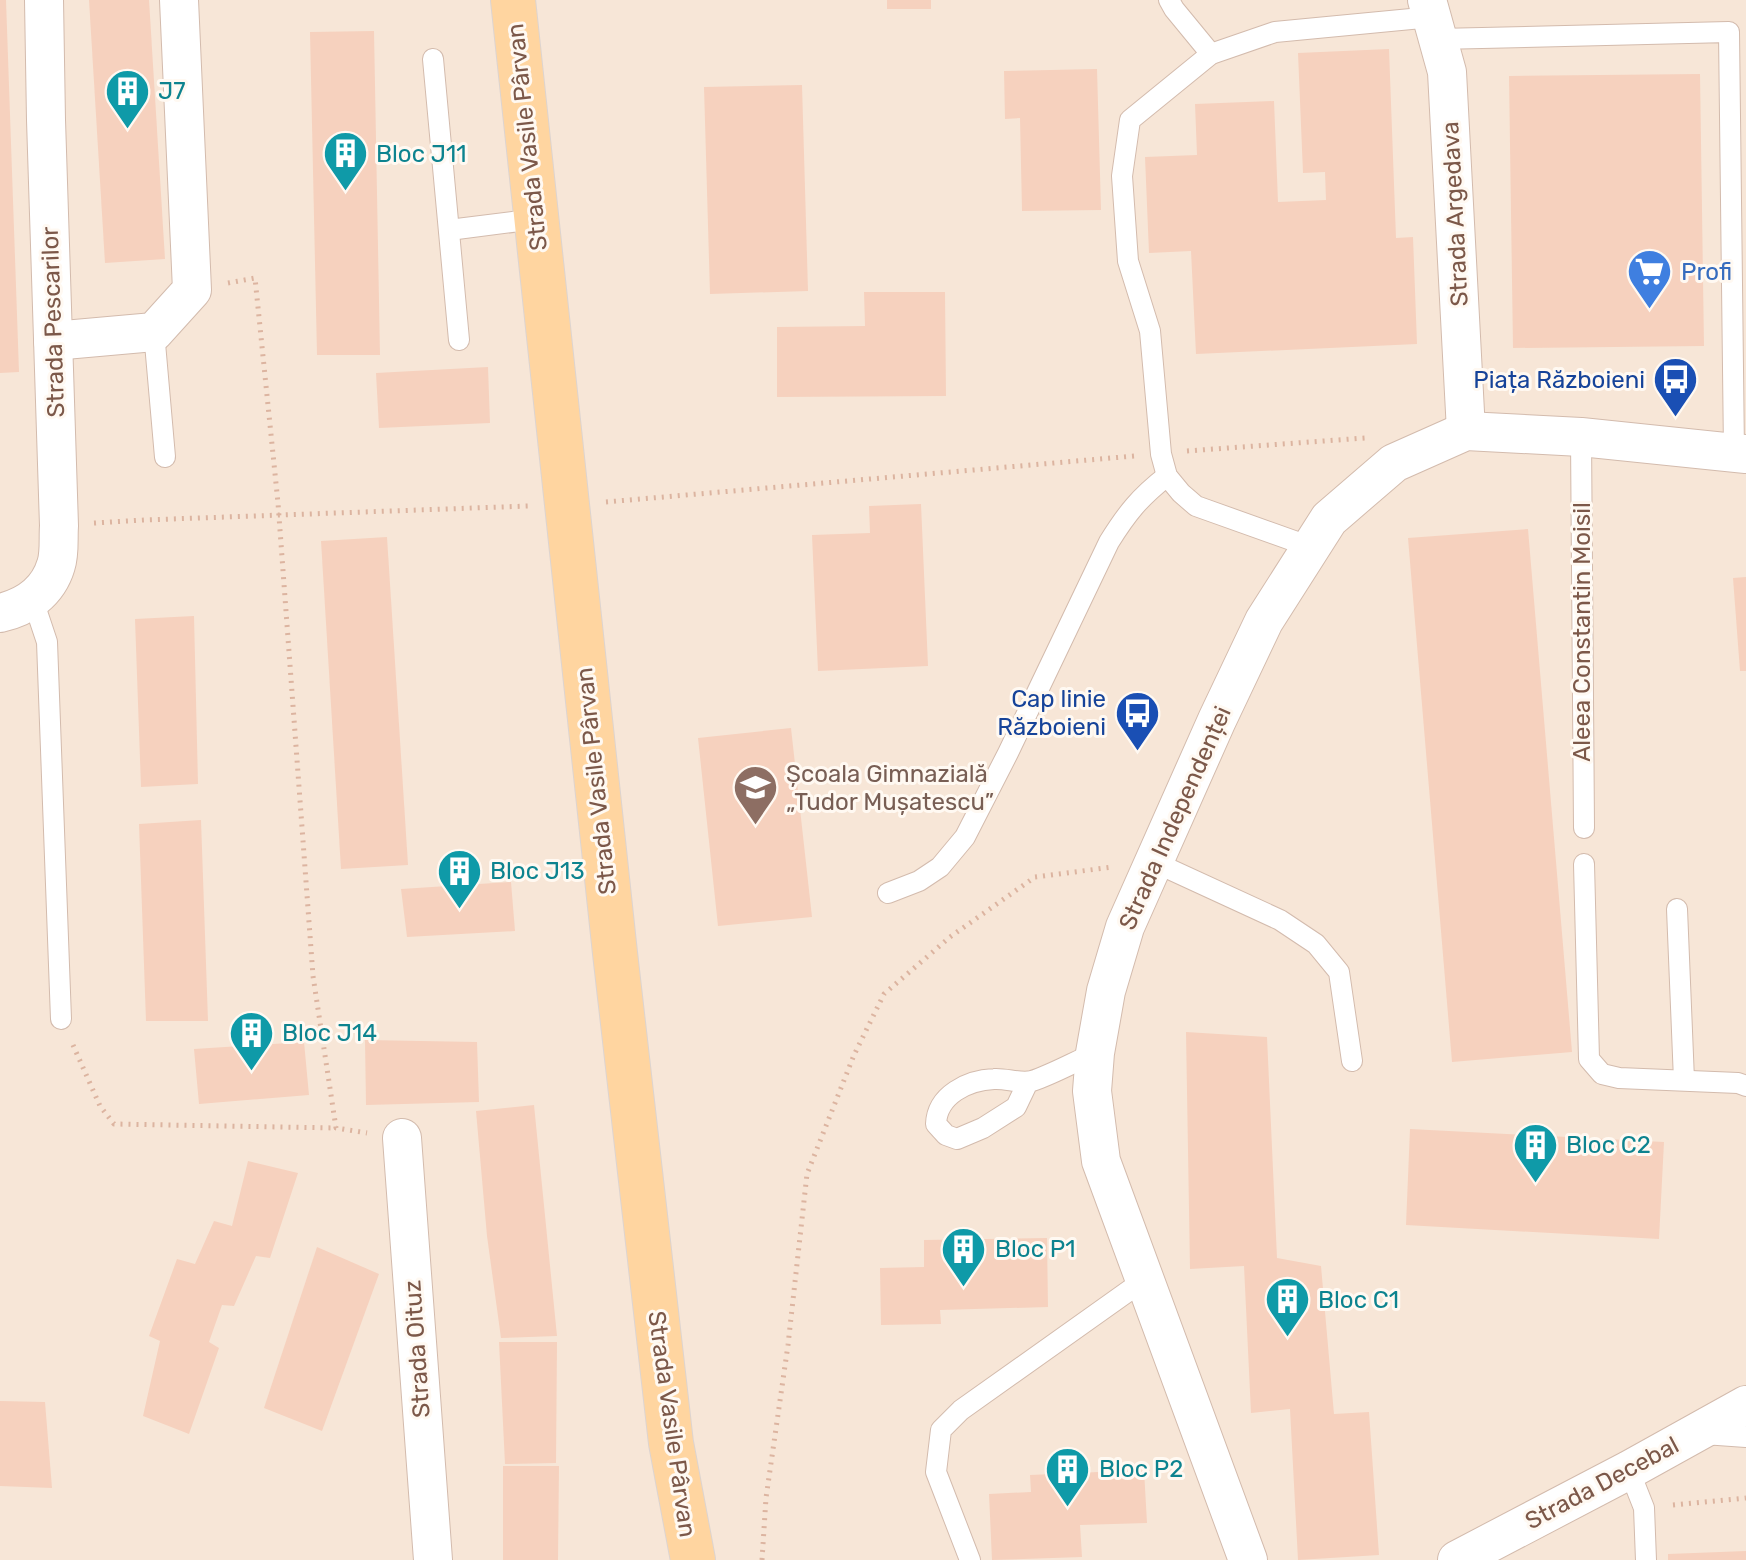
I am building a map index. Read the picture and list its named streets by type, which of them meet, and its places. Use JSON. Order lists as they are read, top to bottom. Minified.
{"streets":{"main road":["Strada Vasile Pârvan"],"street":["Strada Argedava","Strada Pescarilor","Strada Independenței","Strada Oituz","Strada Decebal"],"lane":["Aleea Constantin Moisil"]},"crossings":[["Strada Argedava","Strada Independenței"],["Aleea Constantin Moisil","Strada Independenței"]],"places":{"building":["J7","Bloc J11","Bloc J13","Bloc J14","Bloc C2","Bloc P1","Bloc C1","Bloc P2"],"supermarket":["Profi"],"bus stop":["Piața Războieni","Cap linie Războieni"],"school or university":["Școala Gimnazială „Tudor Mușatescu”"]}}
